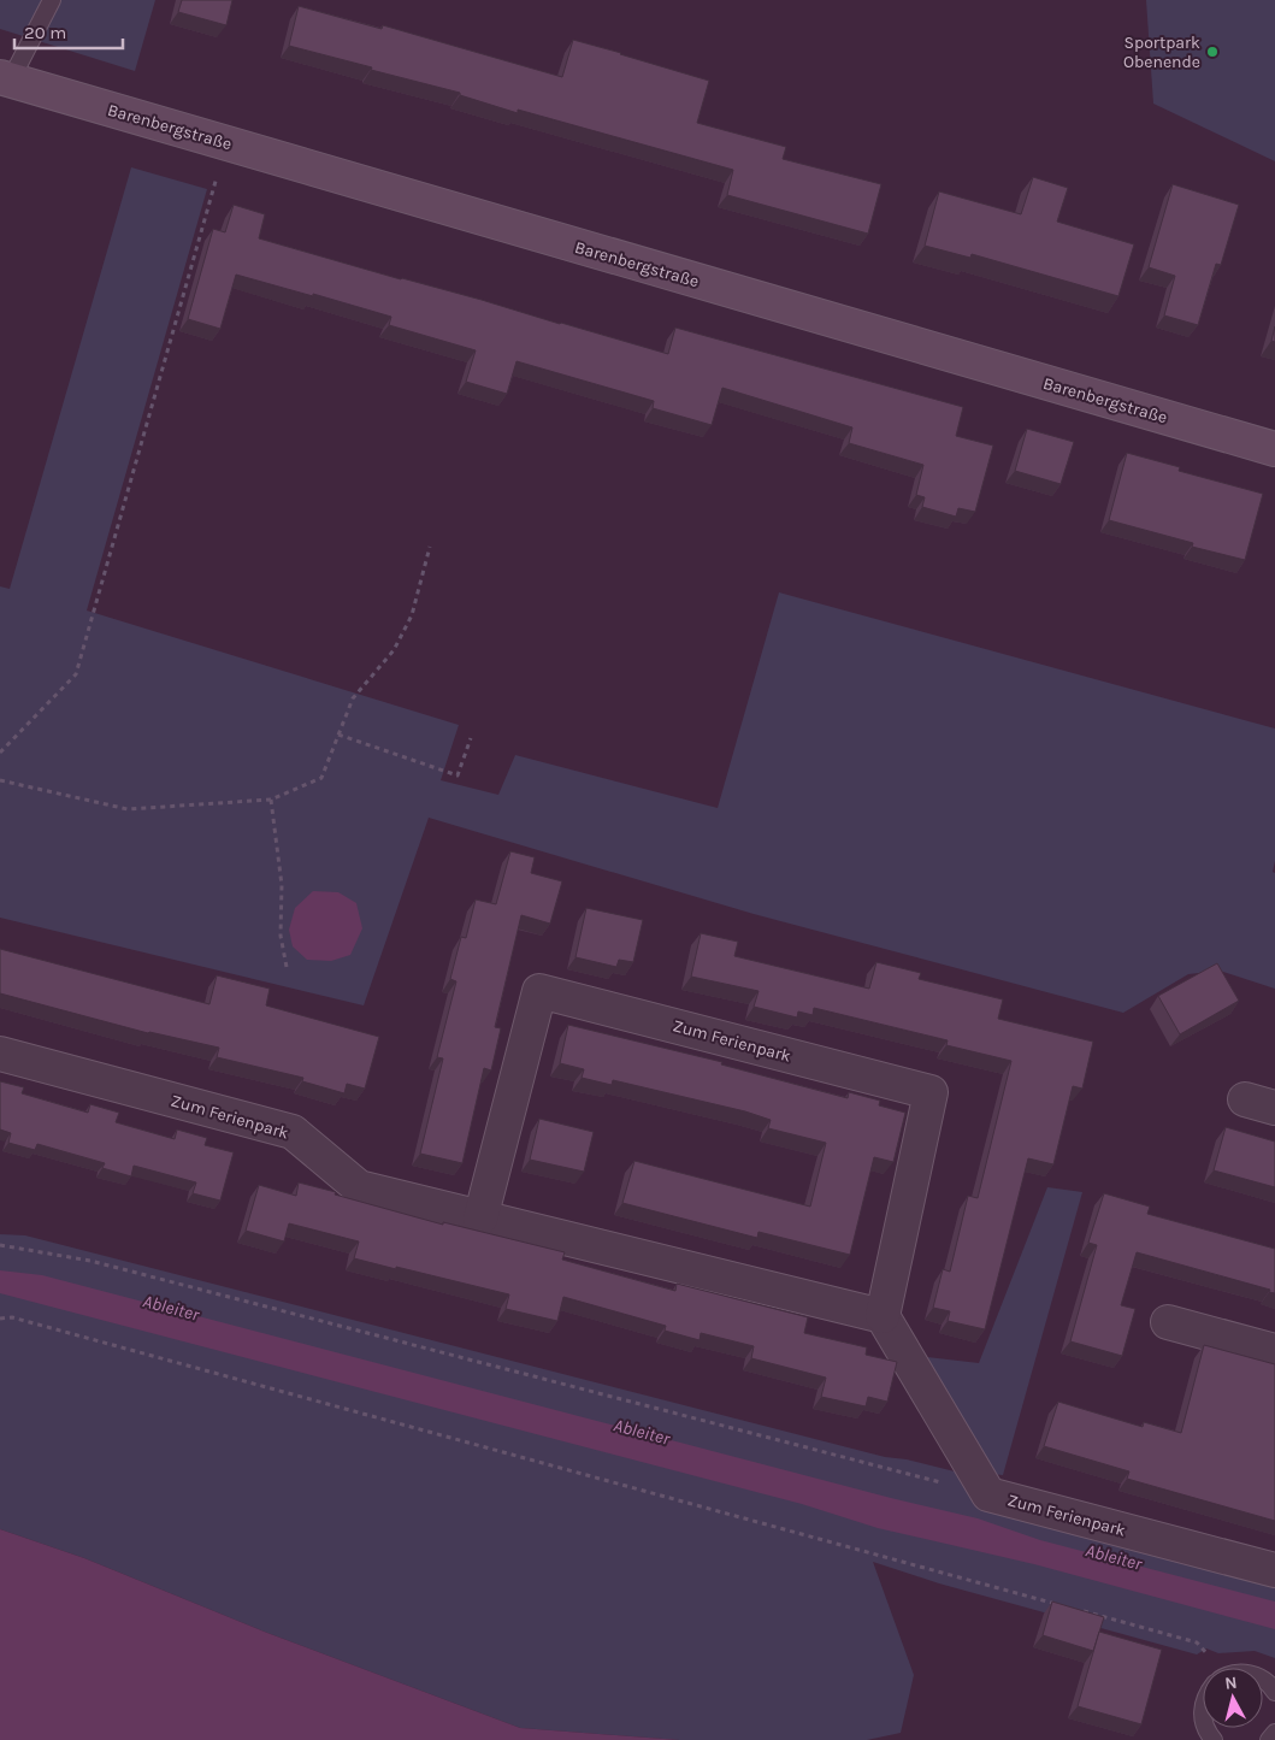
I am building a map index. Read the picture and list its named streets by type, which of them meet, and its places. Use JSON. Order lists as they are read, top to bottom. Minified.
{"streets":{"street":["Barenbergstraße","Zum Ferienpark"]},"water":["Ableiter"],"places":["Sportpark Obenende"],"scale_bar":"20 m","north":"top"}
